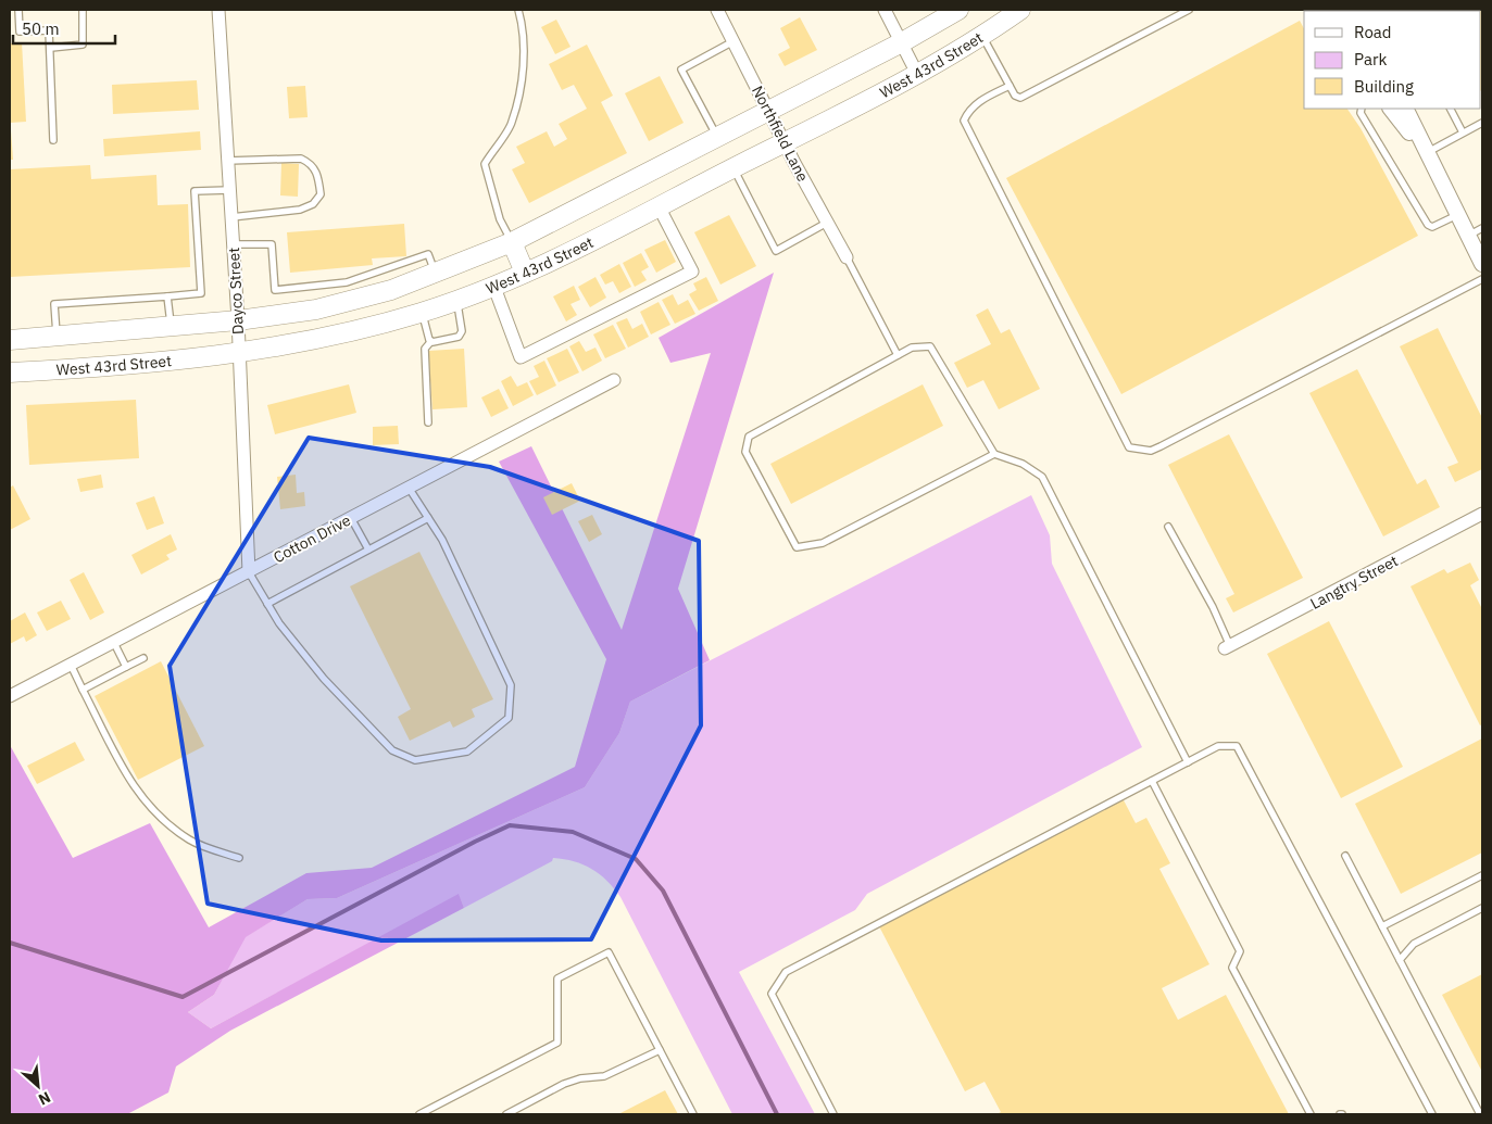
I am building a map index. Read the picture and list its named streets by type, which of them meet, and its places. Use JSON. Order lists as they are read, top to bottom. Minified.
{"streets":{"main road":["West 43rd Street"],"street":["Northfield Lane","Dayco Street","Cotton Drive","Langtry Street"]},"crossings":[["West 43rd Street","Northfield Lane"],["West 43rd Street","Dayco Street"],["Dayco Street","Cotton Drive"]],"legend":["Road","Park","Building"],"scale_bar":"50 m","north":"bottom right"}
